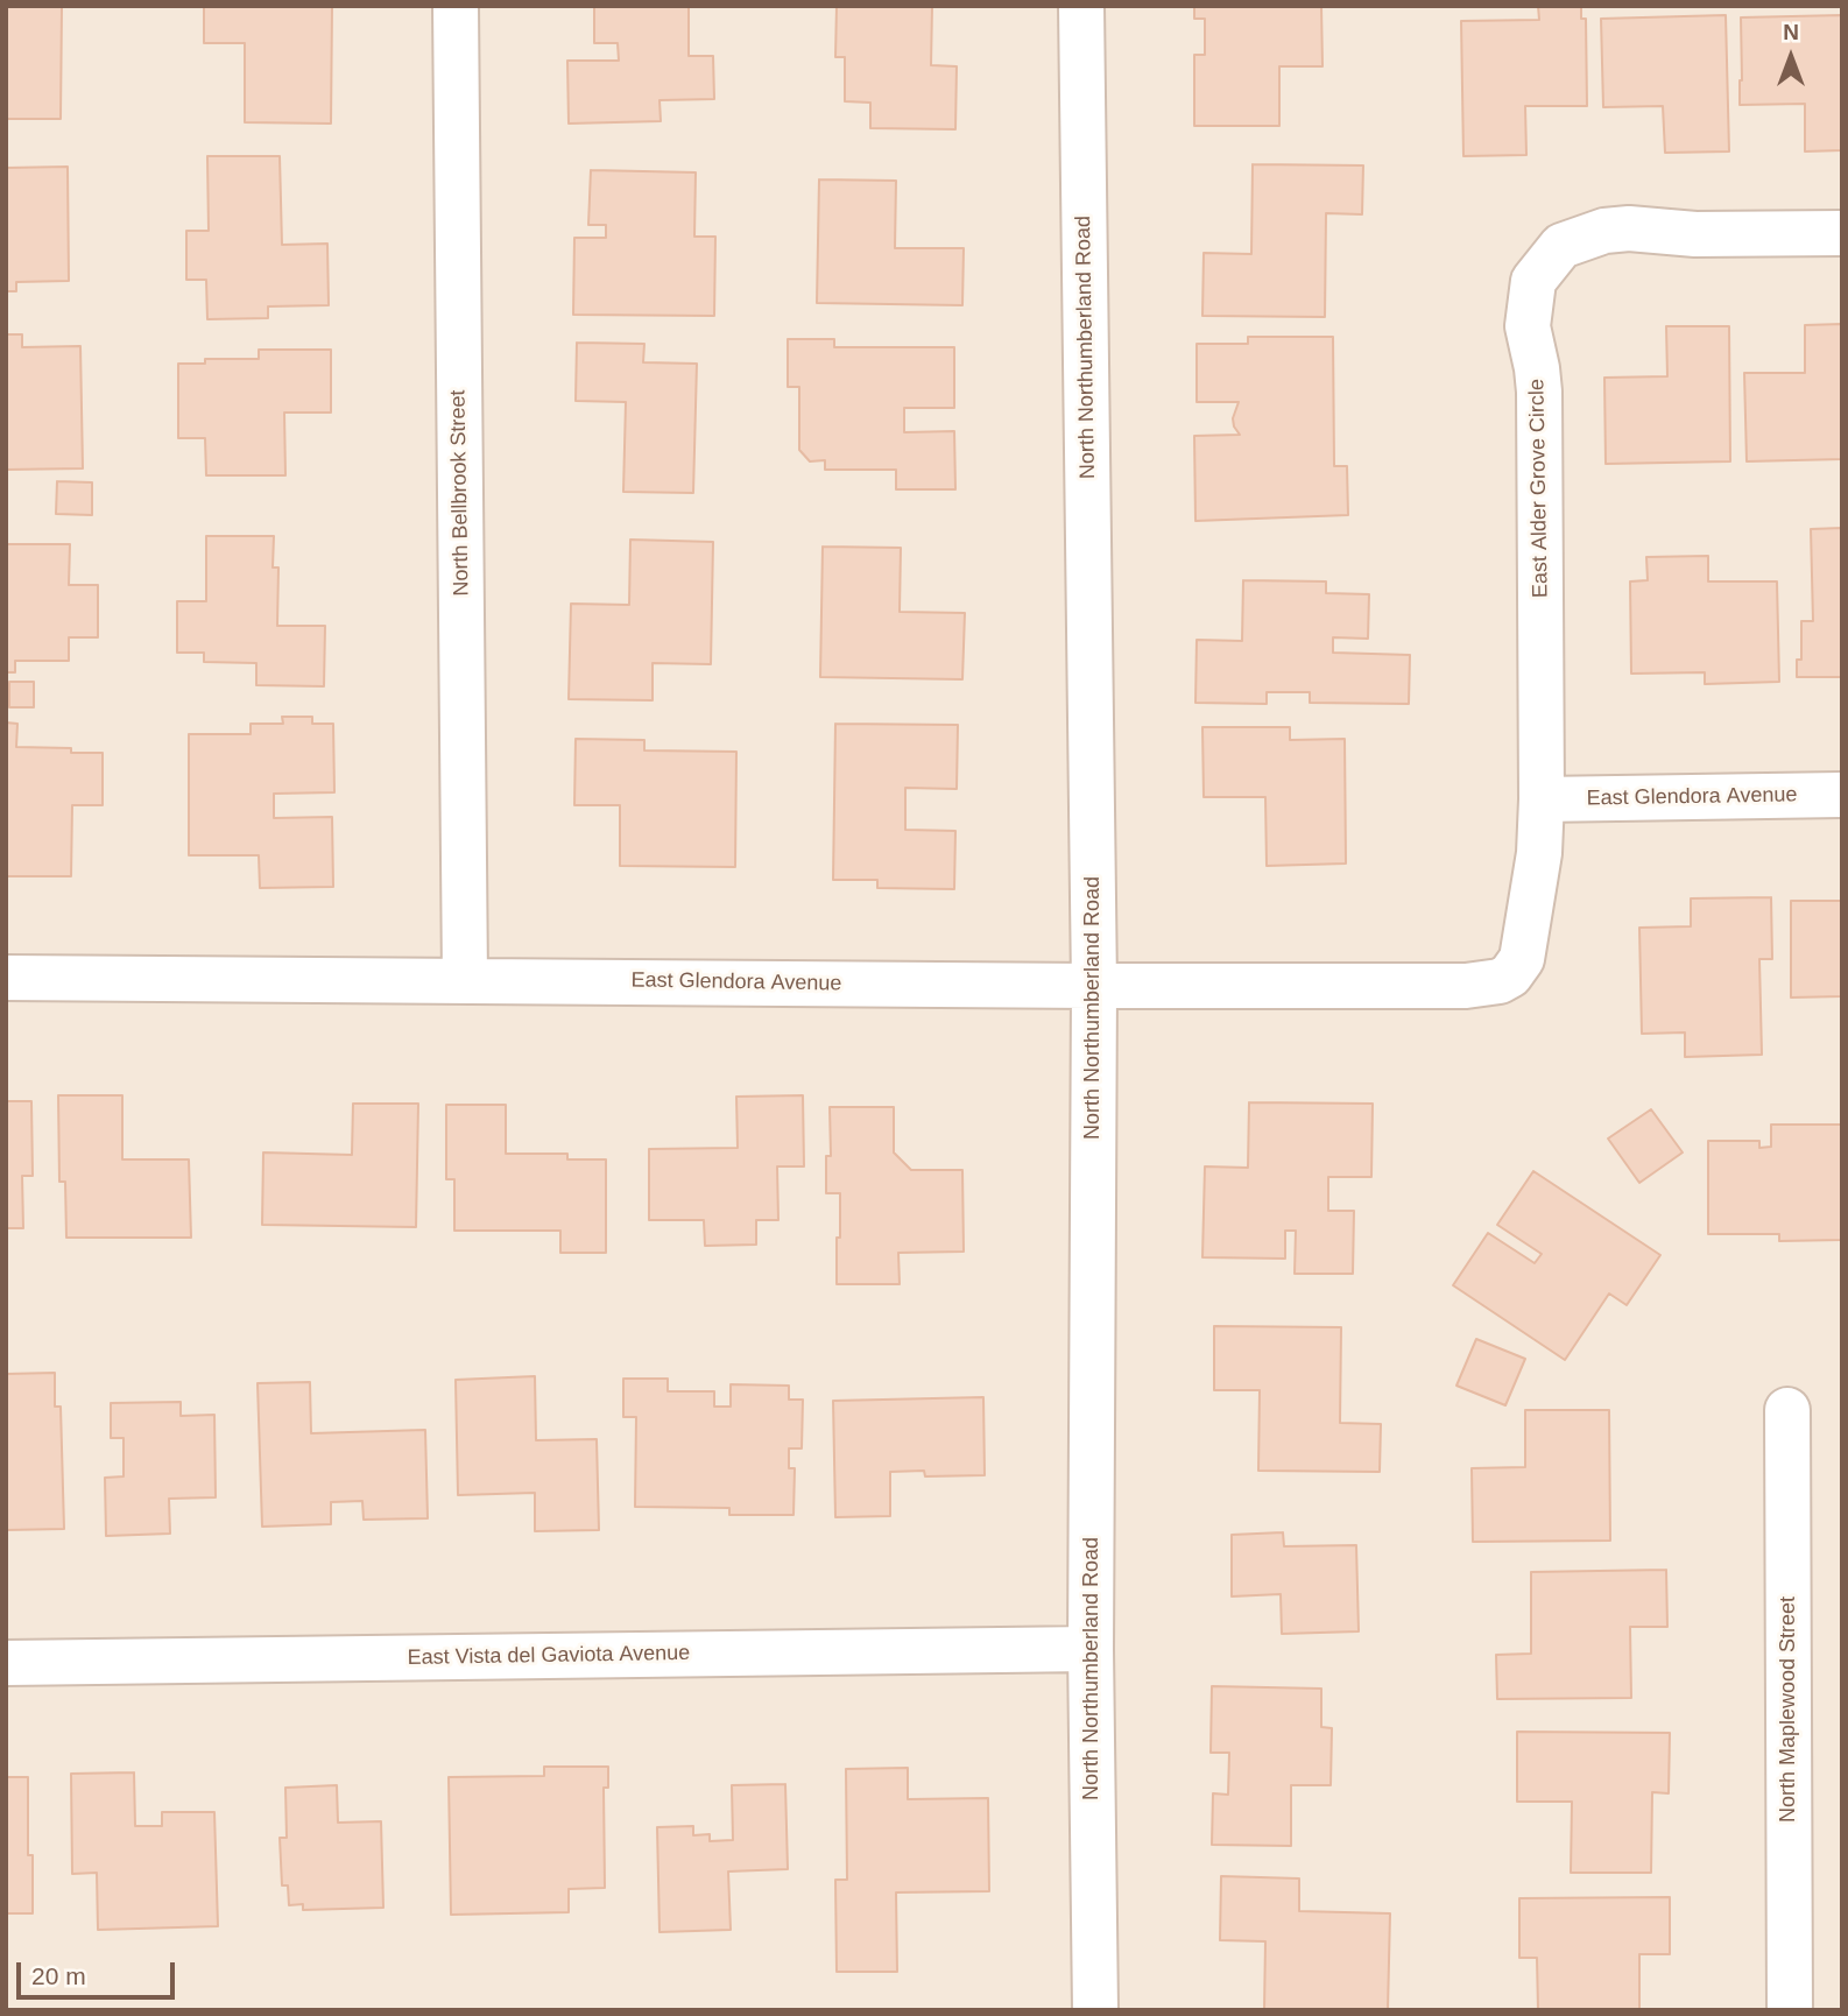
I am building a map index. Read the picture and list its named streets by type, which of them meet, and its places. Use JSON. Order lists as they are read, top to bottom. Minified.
{"streets":{"street":["North Northumberland Road","East Alder Grove Circle","North Bellbrook Street","East Glendora Avenue","East Vista del Gaviota Avenue","North Maplewood Street"]},"crossings":[["North Northumberland Road","East Glendora Avenue"],["North Northumberland Road","East Vista del Gaviota Avenue"],["East Alder Grove Circle","East Glendora Avenue"],["North Bellbrook Street","East Glendora Avenue"]],"scale_bar":"20 m","north":"top"}
